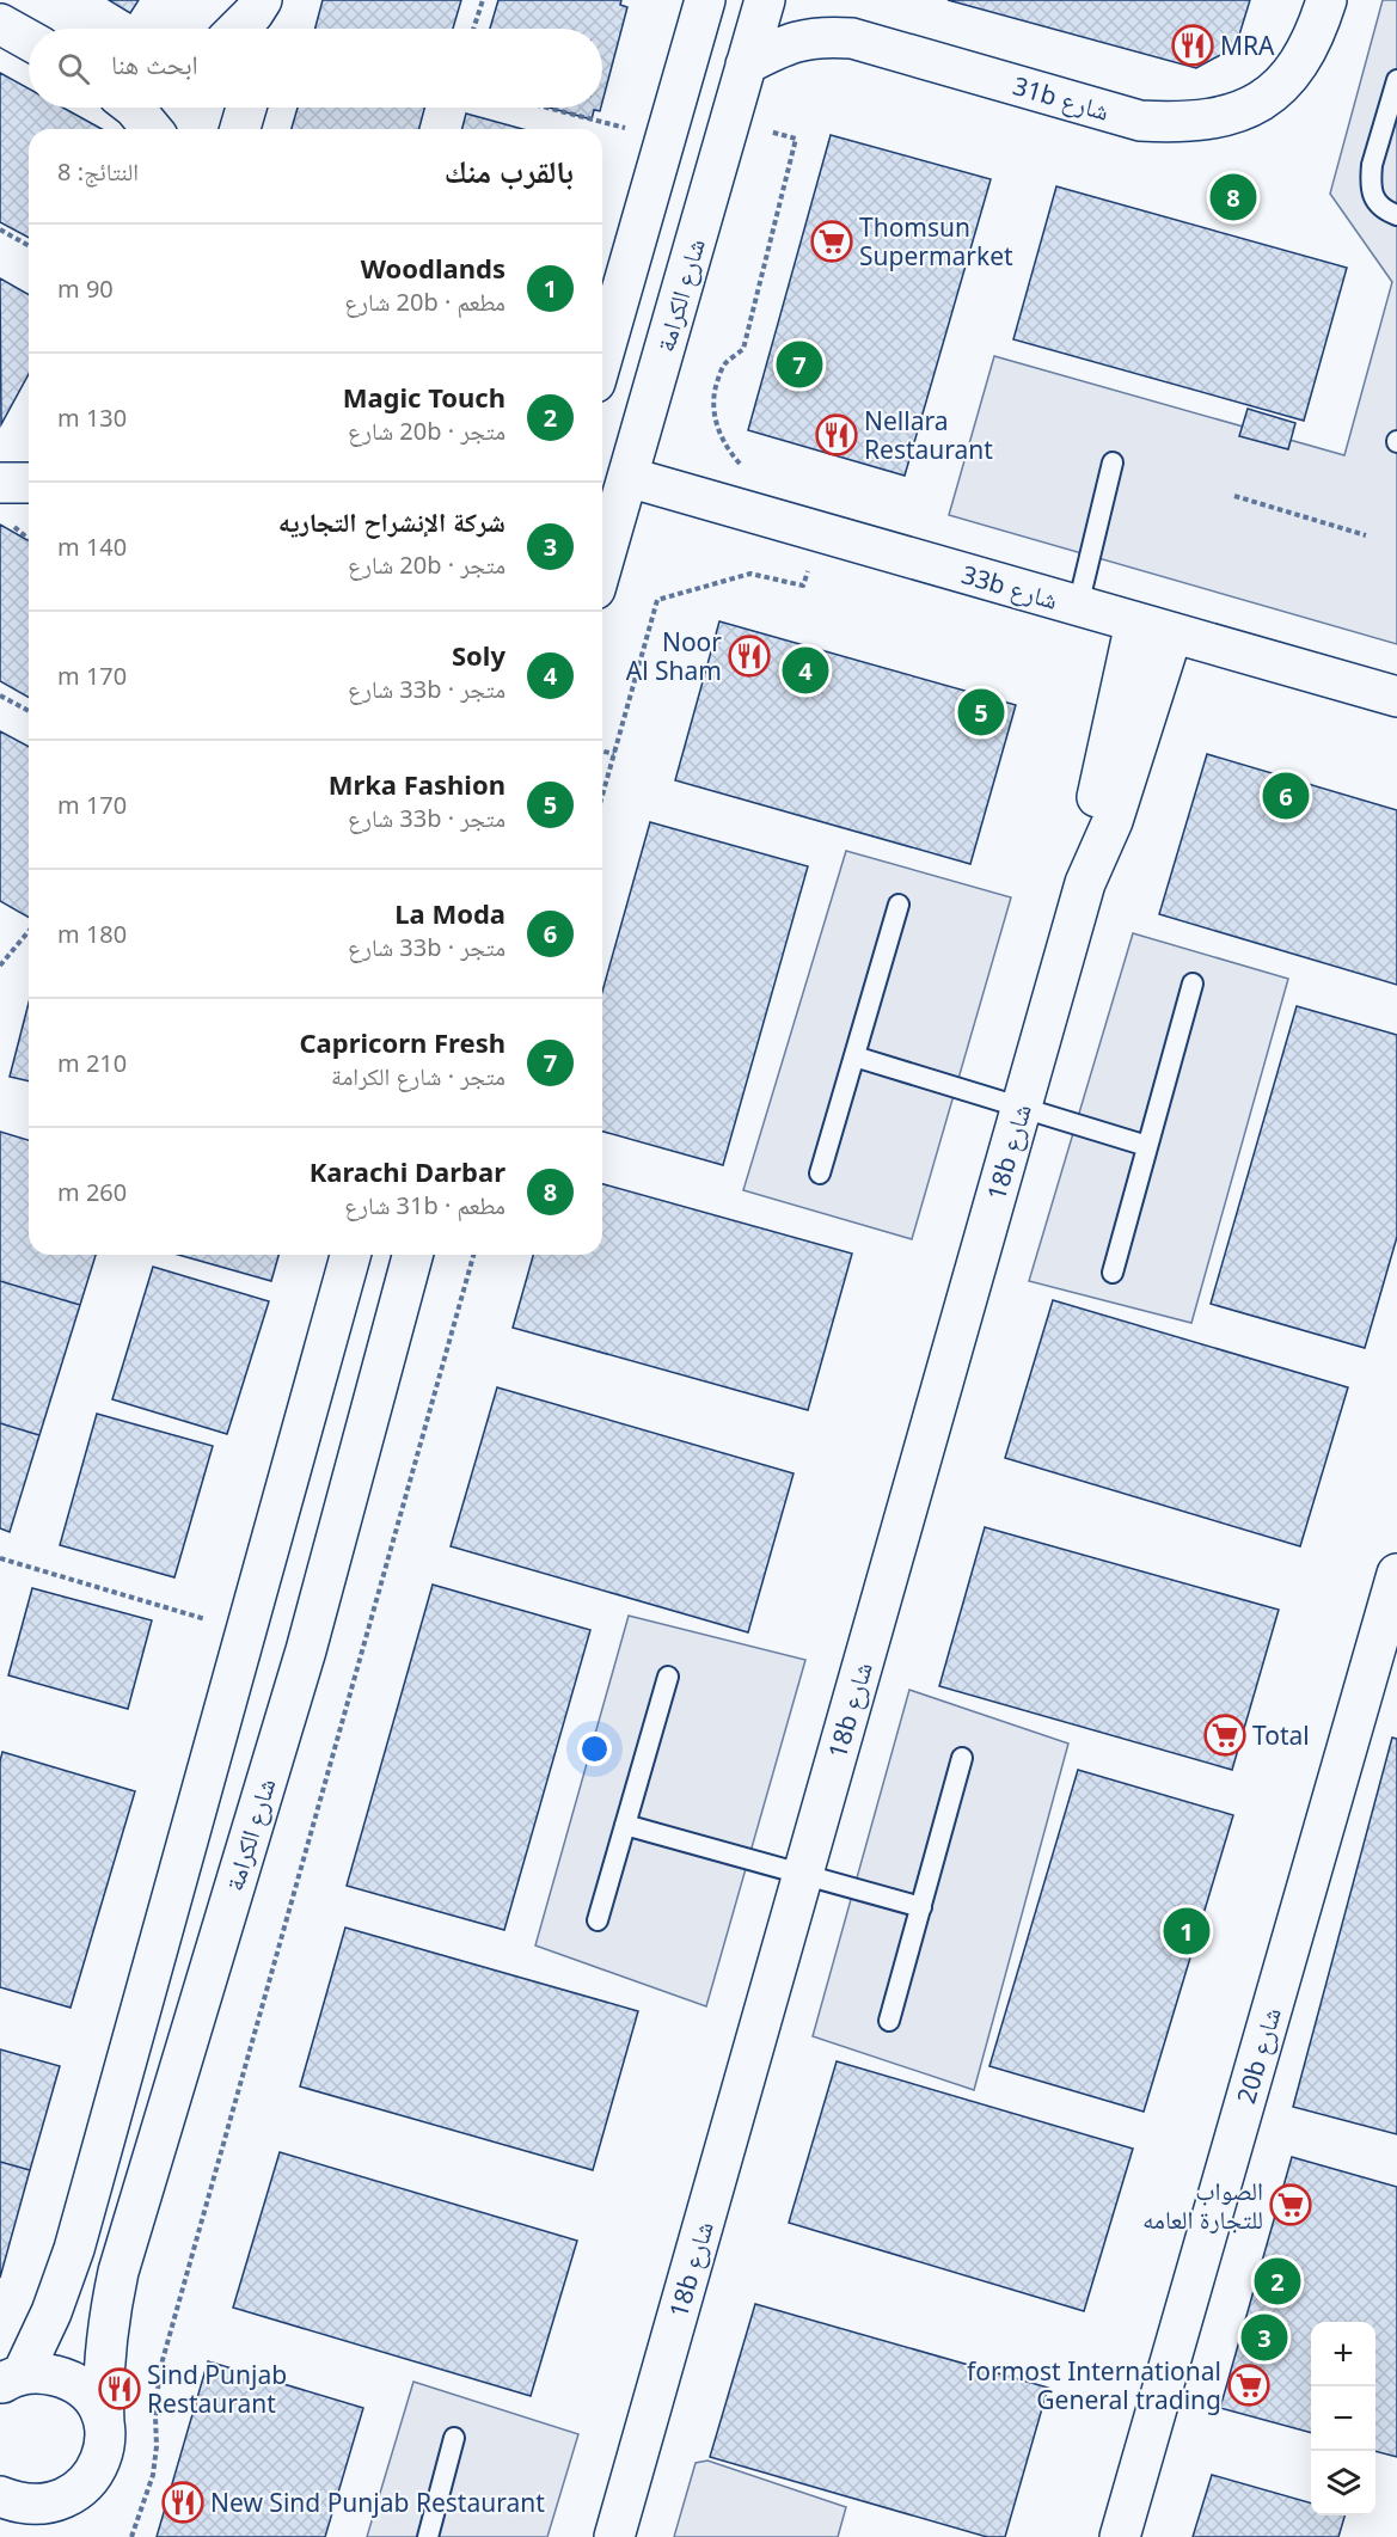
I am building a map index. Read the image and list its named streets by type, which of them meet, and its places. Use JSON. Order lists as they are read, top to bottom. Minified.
{"streets":{"street":["31b شارع","شارع الكرامة","33b شارع","18b شارع","20b شارع"]},"crossings":[["31b شارع","شارع الكرامة"],["شارع الكرامة","33b شارع"],["33b شارع","18b شارع"]],"places":{"restaurant":["MRA","Nellara Restaurant","Noor Al Sham","Sind Punjab Restaurant","New Sind Punjab Restaurant"],"supermarket":["Thomsun Supermarket","Total","الصواب للتجارة العامه","formost International General trading"]},"page":{"search":"ابحث هنا","heading":["بالقرب منك","النتائج: 8"],"pins":["8","7","4","5","6","1","2","3"],"list":[{"mark":"1","name":"Woodlands","note":"مطعم · 20b شارع","value":"90 m"},{"mark":"2","name":"Magic Touch","note":"متجر · 20b شارع","value":"130 m"},{"mark":"3","name":"شركة الإنشراح التجاريه","note":"متجر · 20b شارع","value":"140 m"},{"mark":"4","name":"Soly","note":"متجر · 33b شارع","value":"170 m"},{"mark":"5","name":"Mrka Fashion","note":"متجر · 33b شارع","value":"170 m"},{"mark":"6","name":"La Moda","note":"متجر · 33b شارع","value":"180 m"},{"mark":"7","name":"Capricorn Fresh","note":"متجر · شارع الكرامة","value":"210 m"},{"mark":"8","name":"Karachi Darbar","note":"مطعم · 31b شارع","value":"260 m"}],"map_buttons":["+","−"]}}
